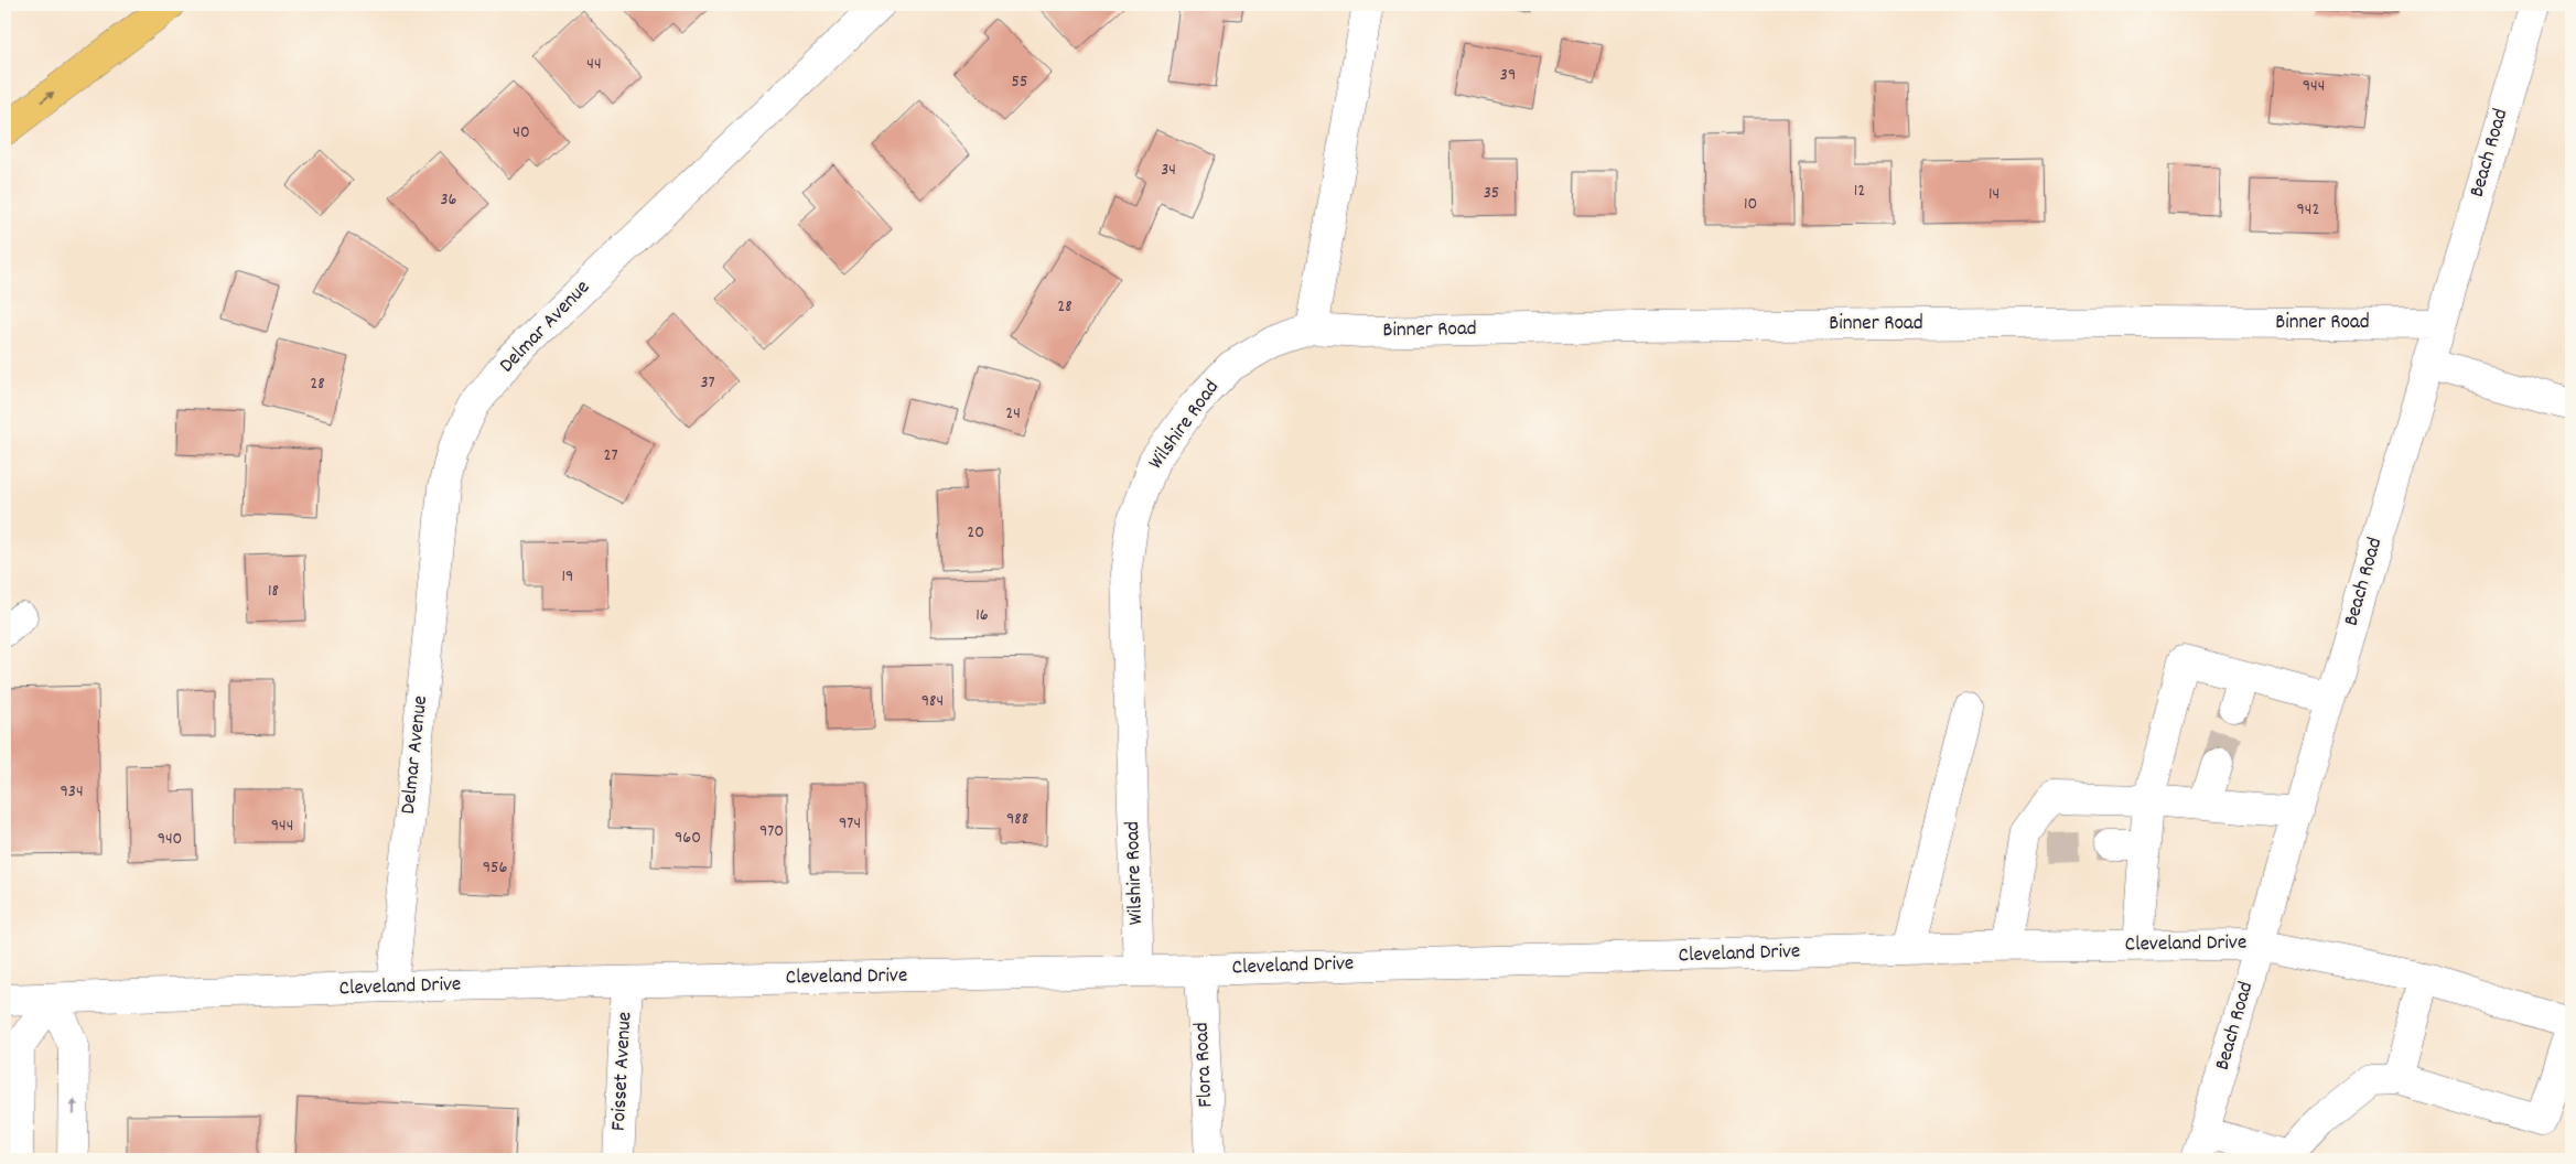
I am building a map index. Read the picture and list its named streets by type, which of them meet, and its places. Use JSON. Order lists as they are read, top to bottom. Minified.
{"streets":{"street":["Beach Road","Binner Road","Delmar Avenue","Wilshire Road","Cleveland Drive","Flora Road","Foisset Avenue"]},"crossings":[["Beach Road","Binner Road"],["Beach Road","Cleveland Drive"],["Binner Road","Wilshire Road"],["Delmar Avenue","Cleveland Drive"],["Wilshire Road","Cleveland Drive"],["Cleveland Drive","Flora Road"],["Cleveland Drive","Foisset Avenue"]],"house_numbers":["44","39","55","944","40","34","12","35","14","36","10","942","28","37","28","24","27","20","19","18","16","984","934","988","974","944","970","960","940","956"]}
